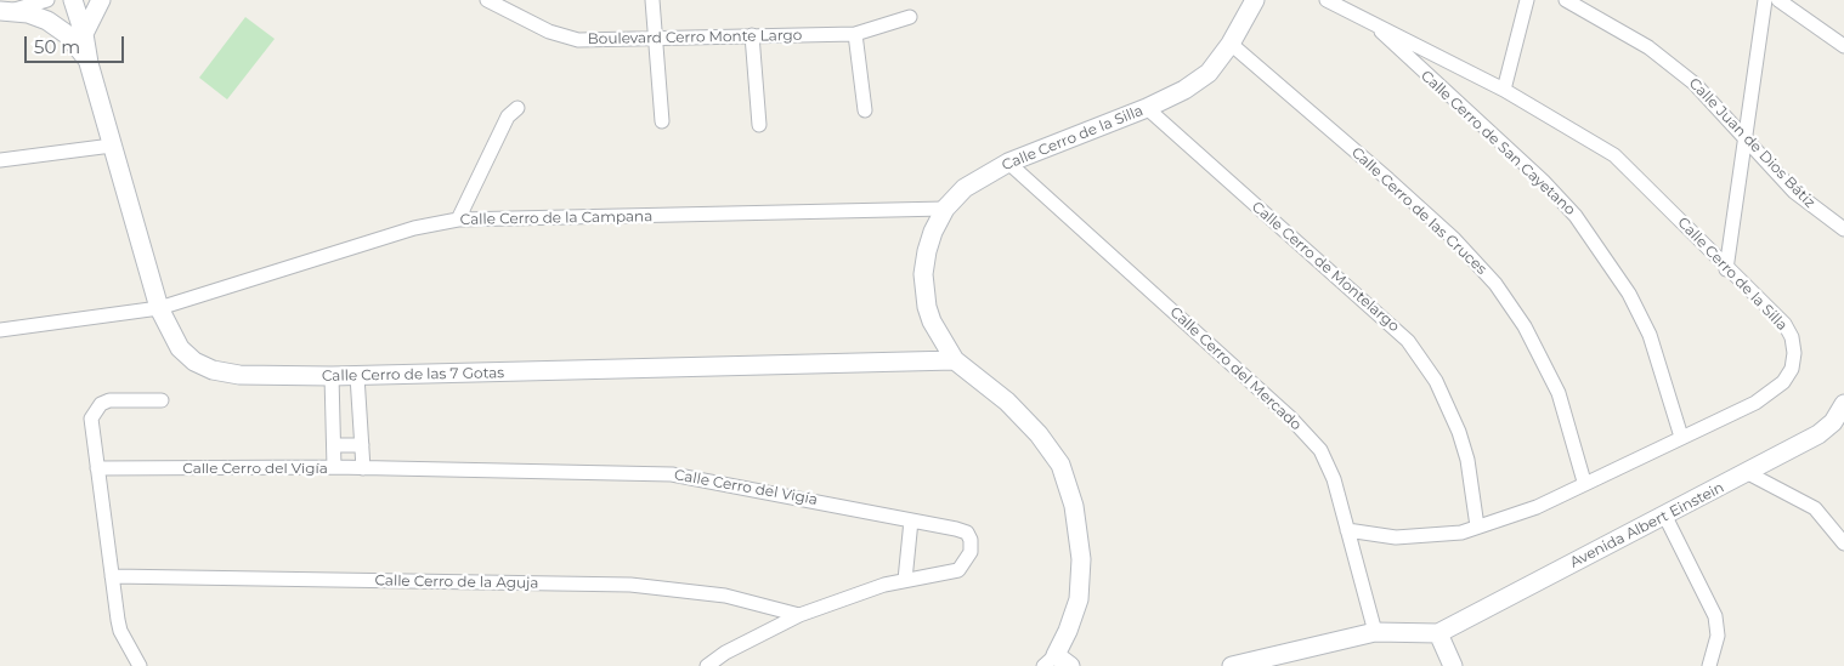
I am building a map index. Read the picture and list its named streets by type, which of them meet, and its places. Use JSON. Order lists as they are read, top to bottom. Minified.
{"streets":{"street":["Boulevard Cerro Monte Largo","Calle Cerro de la Silla","Calle Cerro de San Cayetano","Calle Juan de Dios Bátiz","Calle Cerro de las Cruces","Calle Cerro de la Campana","Calle Cerro de Montelargo","Calle Cerro del Mercado","Calle Cerro de las 7 Gotas","Calle Cerro del Vigía","Avenida Albert Einstein","Calle Cerro de la Aguja"]},"crossings":[["Calle Cerro de la Silla","Calle Cerro de San Cayetano"],["Calle Cerro de la Silla","Calle Cerro de las Cruces"],["Calle Cerro de la Silla","Calle Cerro de la Campana"],["Calle Cerro de la Silla","Calle Cerro de Montelargo"],["Calle Cerro de la Silla","Calle Cerro del Mercado"],["Calle Cerro de la Silla","Calle Cerro de las 7 Gotas"],["Calle Cerro de la Campana","Calle Cerro de las 7 Gotas"],["Calle Cerro del Vigía","Calle Cerro de la Aguja"]],"scale_bar":"50 m"}
